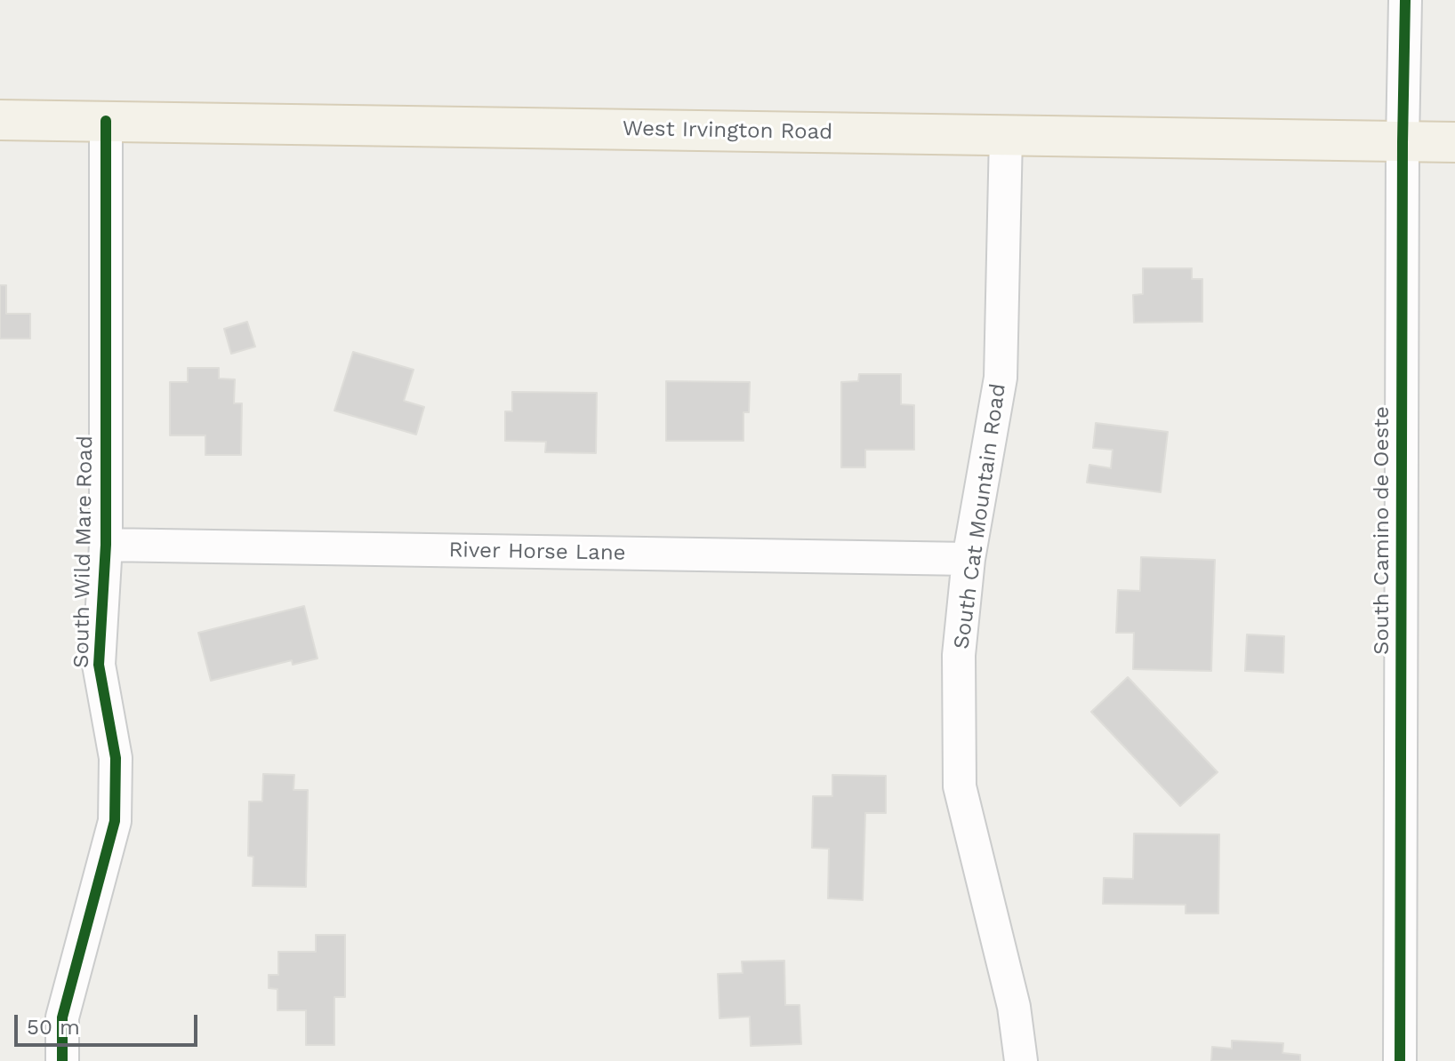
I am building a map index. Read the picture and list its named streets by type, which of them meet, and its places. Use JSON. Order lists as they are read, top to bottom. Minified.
{"streets":{"main road":["West Irvington Road"],"street":["South Cat Mountain Road","South Camino de Oeste","South Wild Mare Road","River Horse Lane"]},"crossings":[["West Irvington Road","South Cat Mountain Road"],["West Irvington Road","South Camino de Oeste"],["West Irvington Road","South Wild Mare Road"],["South Cat Mountain Road","River Horse Lane"],["South Wild Mare Road","River Horse Lane"]],"scale_bar":"50 m"}
